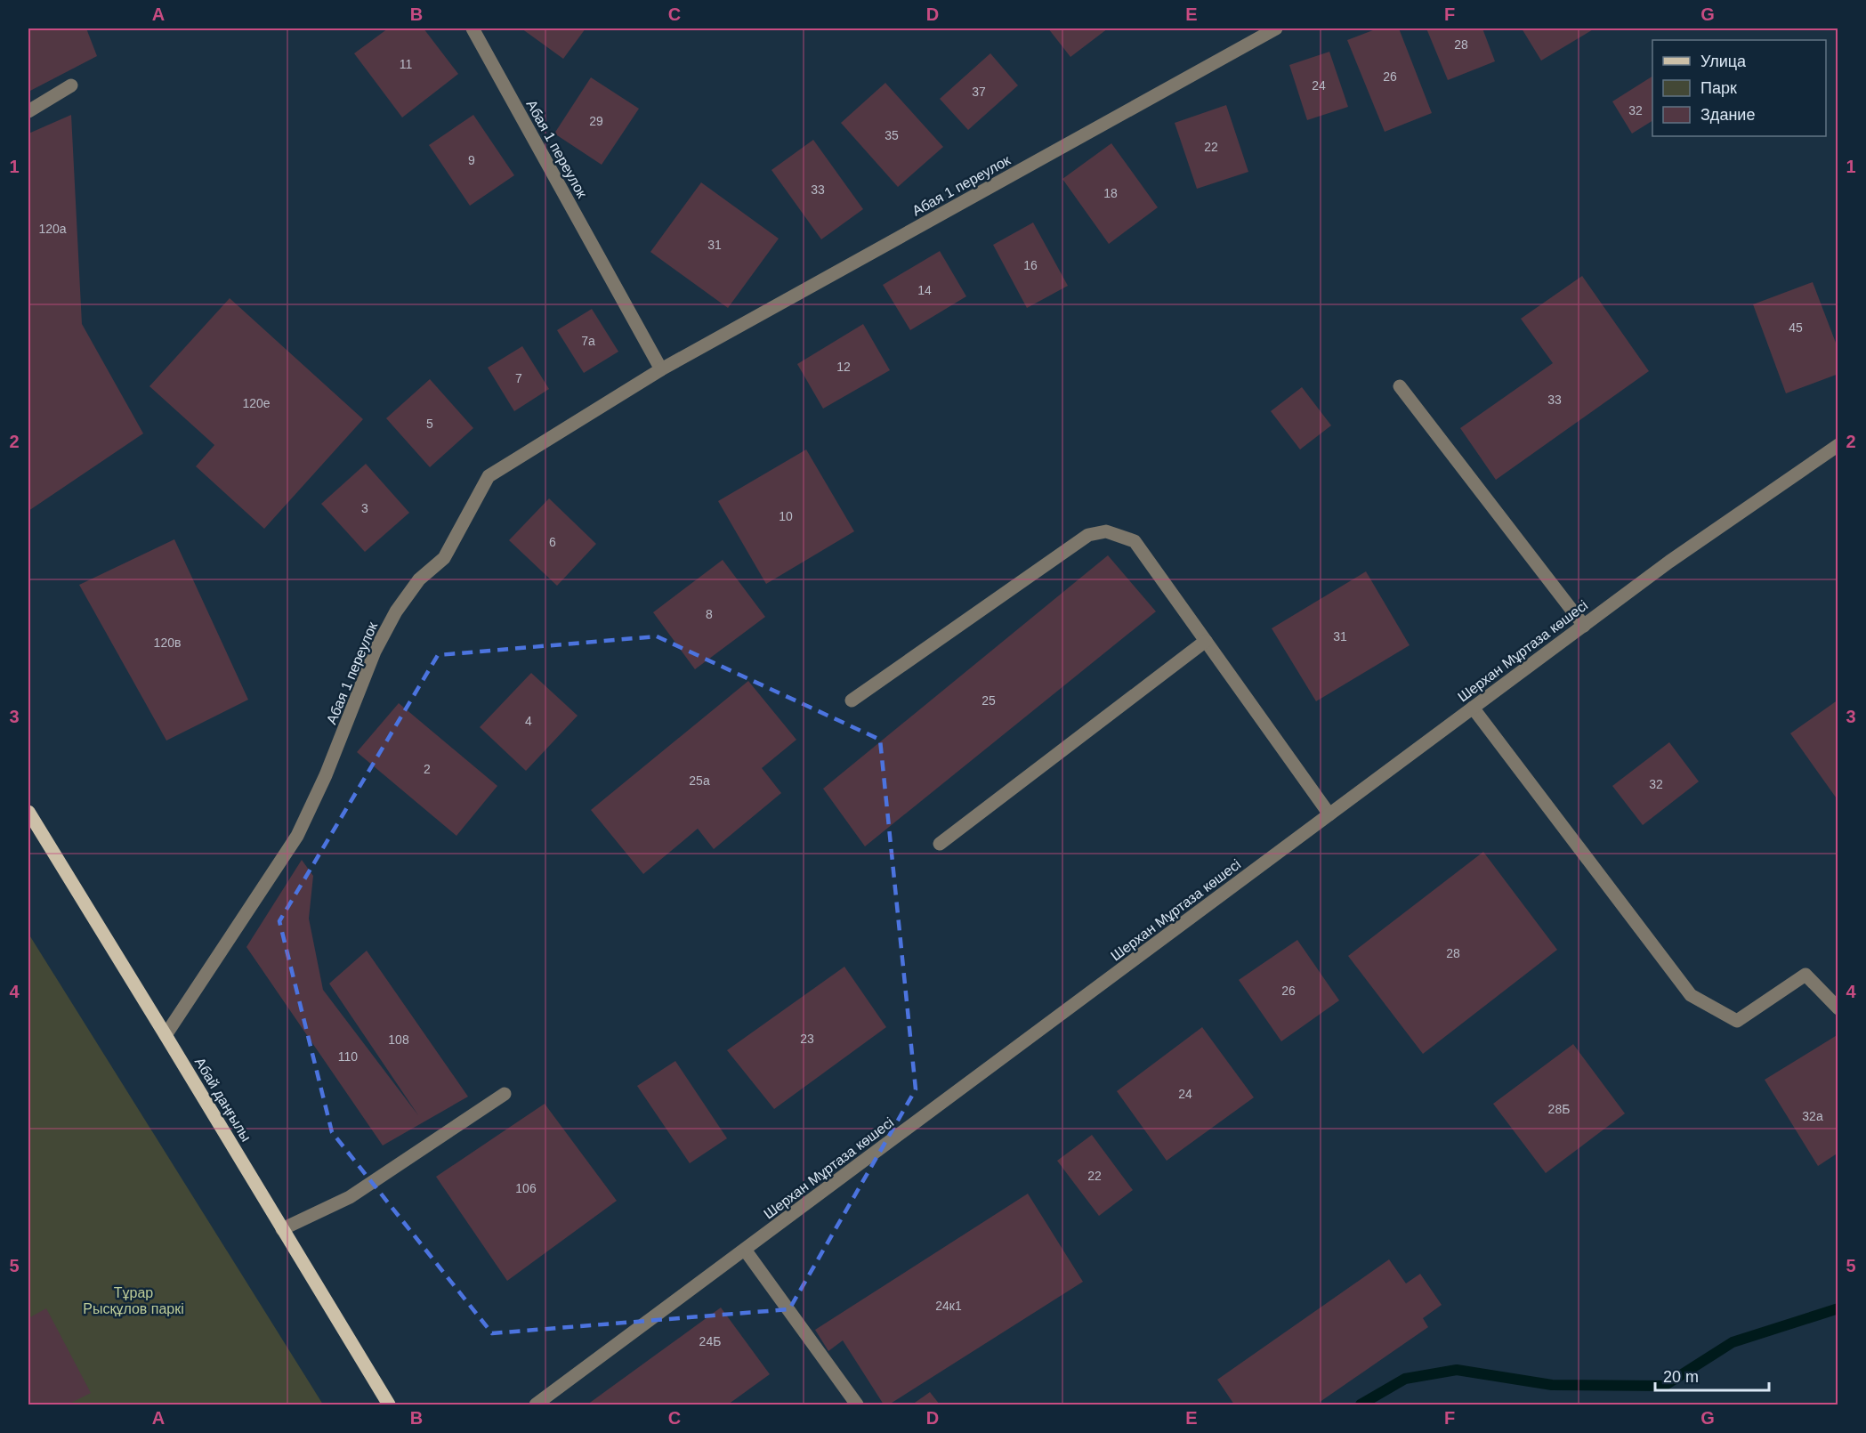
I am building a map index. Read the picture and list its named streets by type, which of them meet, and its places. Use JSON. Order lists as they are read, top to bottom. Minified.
{"streets":{"main road":["Абай даңғылы"],"street":["Абая 1 переулок","Шерхан Мұртаза көшесі"]},"crossings":[["Абая 1 переулок","Абай даңғылы"]],"parks":["Тұрар Рысқұлов паркі"],"house_numbers":["28","11","26","24","37","32","29","35","22","9","33","18","120а","31","16","14","45","7а","12","7","33","120е","5","3","10","6","8","31","120в","25","4","2","25а","32","28","26","23","108","110","24","28Б","32а","22","106","24к1","24Б"],"legend":["Улица","Парк","Здание"],"scale_bar":"20 m","grid":{"columns":["A","B","C","D","E","F","G"],"rows":["1","2","3","4","5"]}}
